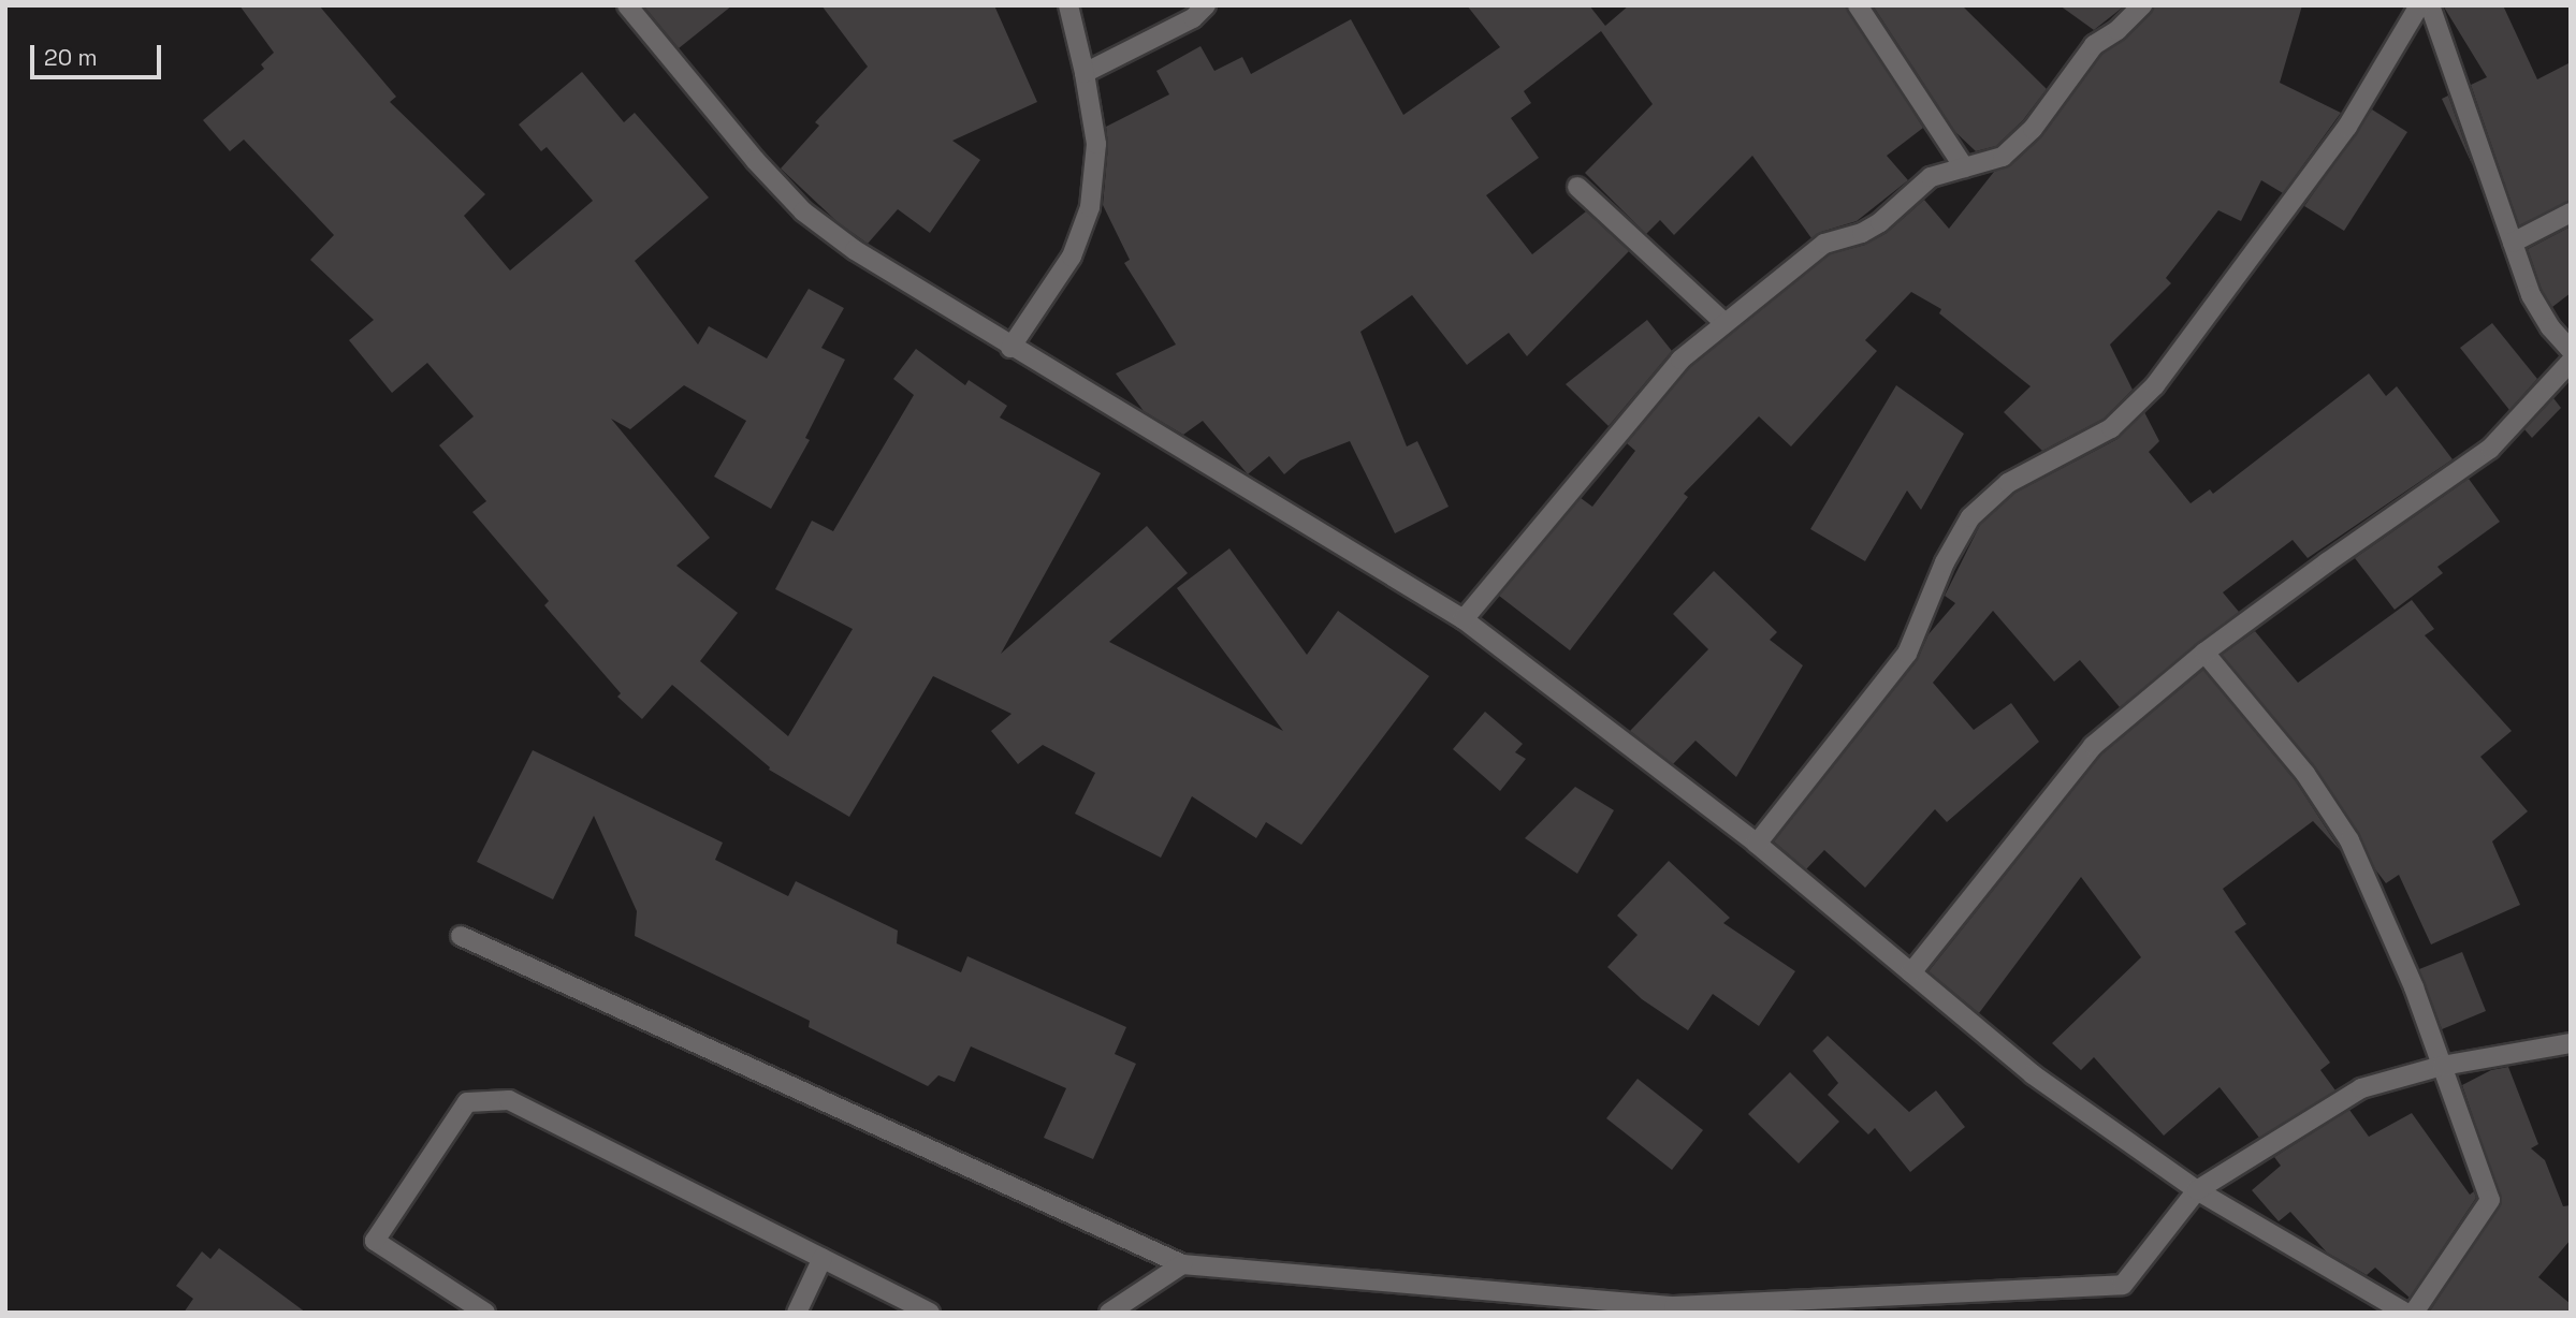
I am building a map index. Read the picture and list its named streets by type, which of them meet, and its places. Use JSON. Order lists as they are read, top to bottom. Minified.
{"scale_bar":"20 m"}
